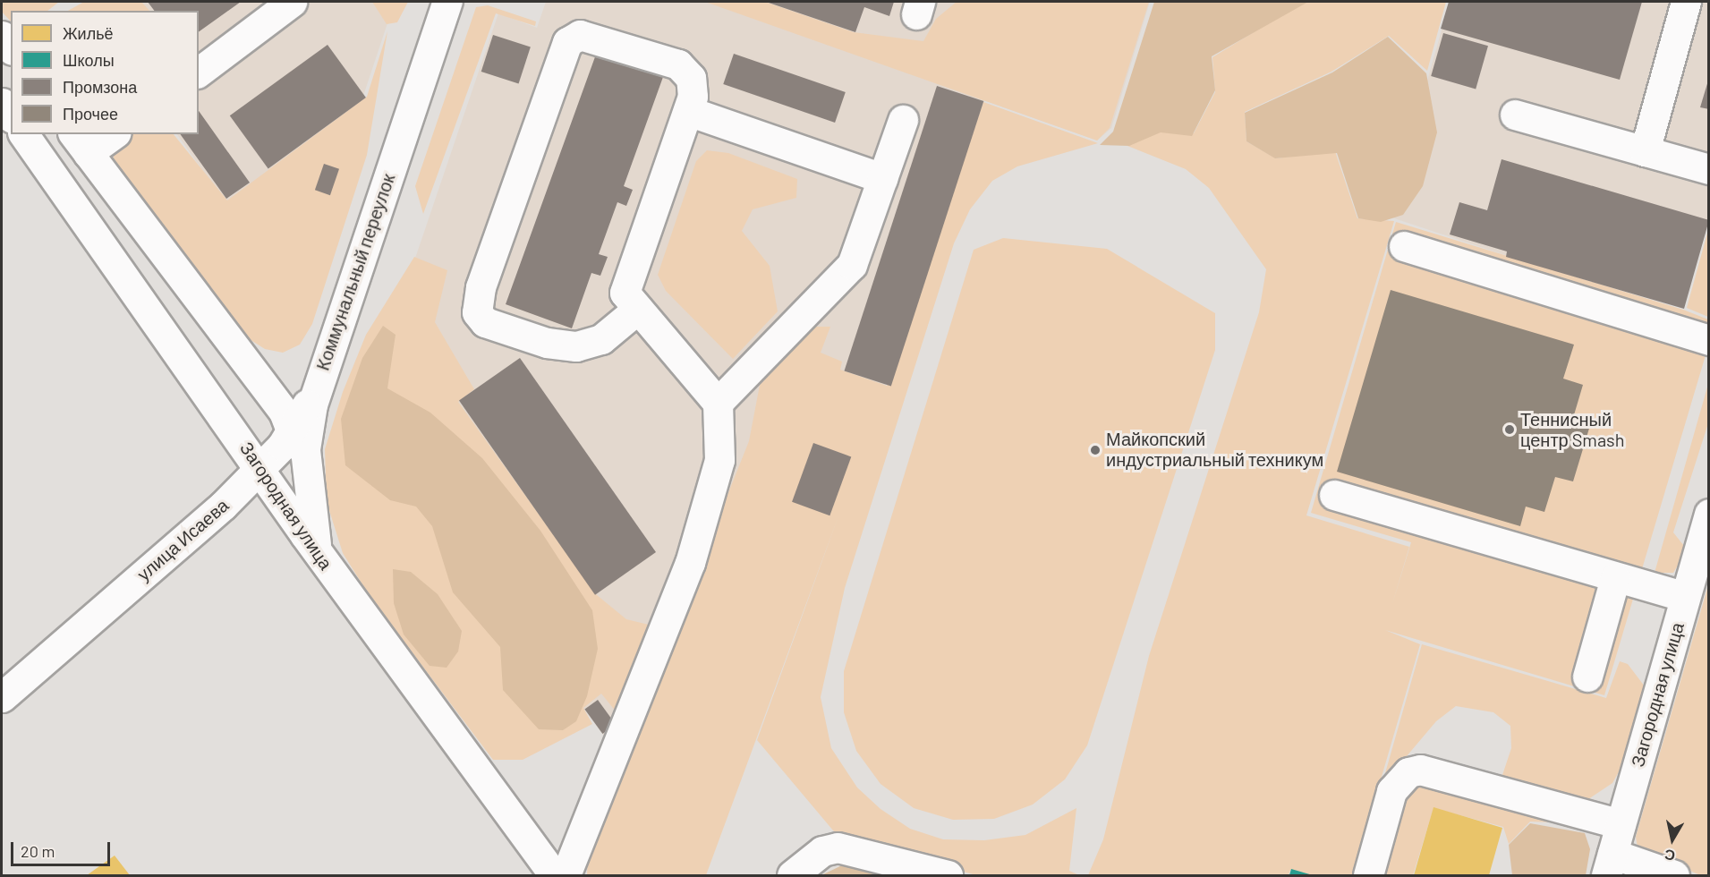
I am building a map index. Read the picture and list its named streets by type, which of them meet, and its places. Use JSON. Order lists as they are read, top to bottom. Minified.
{"streets":{"street":["Коммунальный переулок","Загородная улица","улица Исаева"]},"crossings":[["Коммунальный переулок","Загородная улица"],["Коммунальный переулок","улица Исаева"],["Загородная улица","улица Исаева"]],"places":["Теннисный центр Smash","Майкопский индустриальный техникум"],"legend":["Жильё","Школы","Промзона","Прочее"],"scale_bar":"20 m","north":"bottom"}
